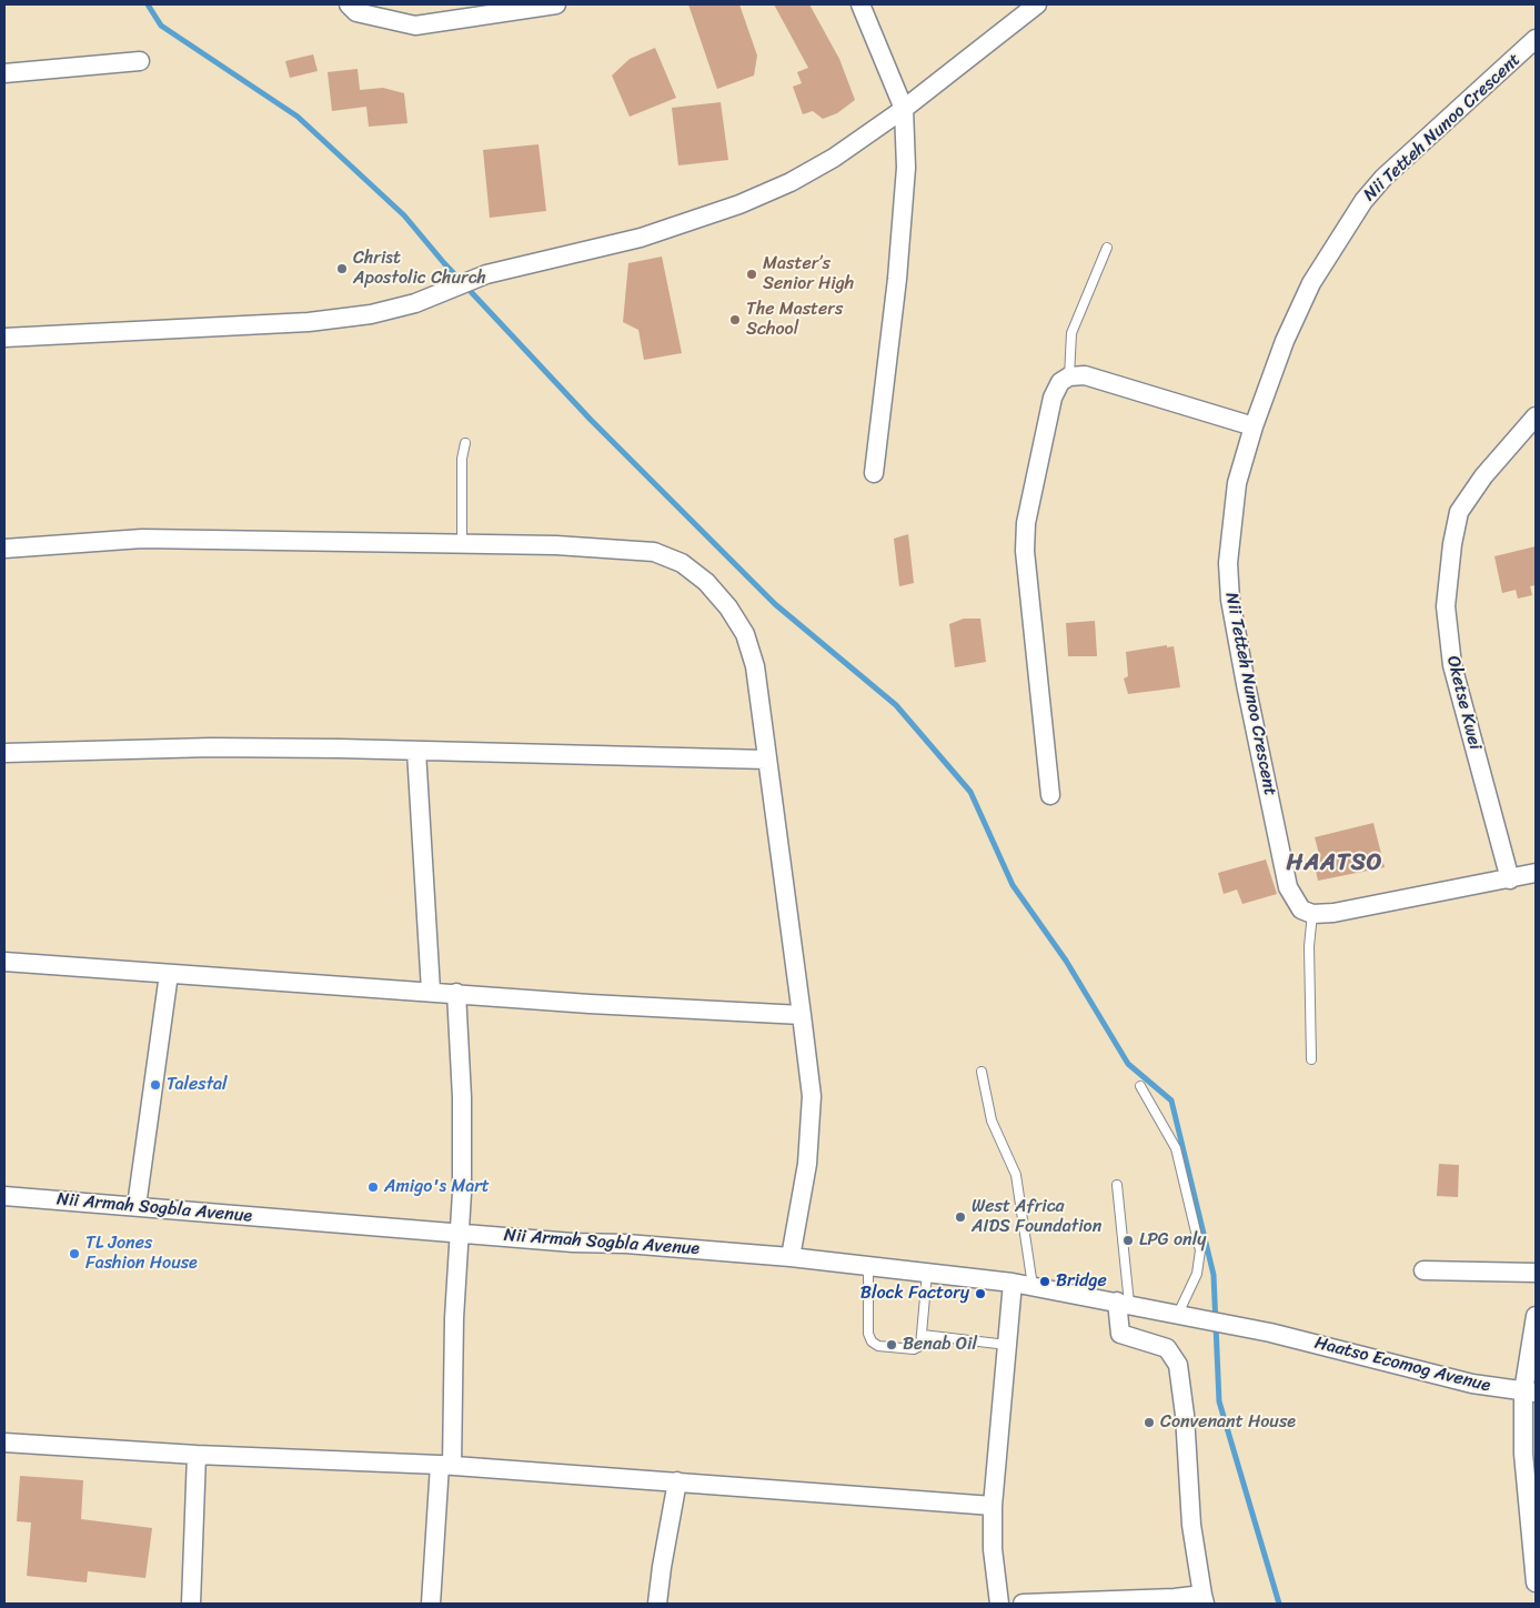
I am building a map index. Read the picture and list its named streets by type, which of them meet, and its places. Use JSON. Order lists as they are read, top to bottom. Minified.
{"streets":{"street":["Nii Tetteh Nunoo Crescent","Oketse Kwei","Nii Armah Sogbla Avenue","Haatso Ecomog Avenue"]},"crossings":[["Nii Armah Sogbla Avenue","Haatso Ecomog Avenue"]],"districts":["HAATSO"],"places":["Christ Apostolic Church","Master’s Senior High","The Masters School","Talestal","Amigo's Mart","West Africa AIDS Foundation","LPG only","TL Jones Fashion House","Bridge","Block Factory","Benab Oil","Convenant House"]}
